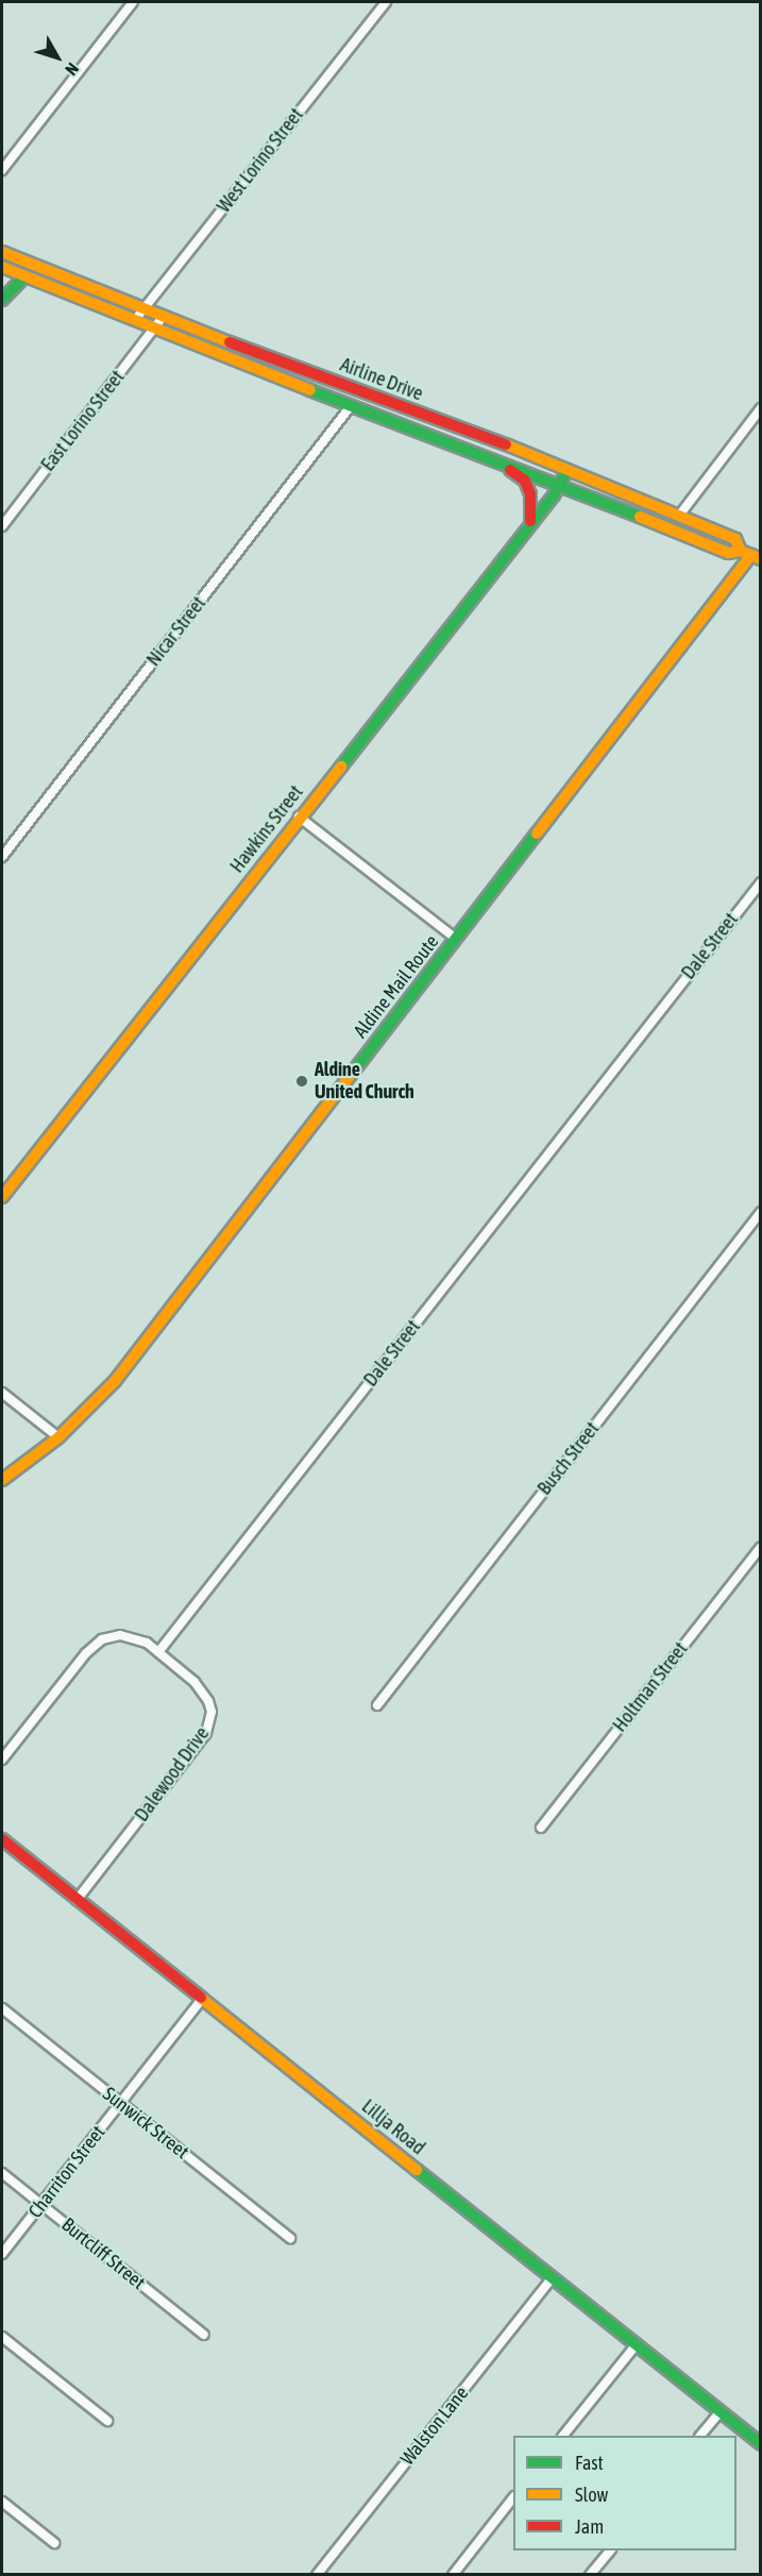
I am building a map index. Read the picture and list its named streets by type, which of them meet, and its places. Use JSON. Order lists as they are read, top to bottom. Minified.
{"streets":{"main road":["Airline Drive","Hawkins Street","Aldine Mail Route","Lillja Road"],"street":["West Lorino Street","East Lorino Street","Nicar Street","Dale Street","Busch Street","Holtman Street","Dalewood Drive","Sunwick Street","Charriton Street","Burtcliff Street","Walston Lane"]},"crossings":[["West Lorino Street","Airline Drive"],["Airline Drive","East Lorino Street"],["Airline Drive","Nicar Street"],["Airline Drive","Hawkins Street"],["Airline Drive","Aldine Mail Route"],["Dale Street","Dalewood Drive"],["Dalewood Drive","Lillja Road"],["Sunwick Street","Charriton Street"],["Lillja Road","Charriton Street"],["Lillja Road","Walston Lane"],["Charriton Street","Burtcliff Street"]],"places":["Aldine United Church"],"legend":["Fast","Slow","Jam"],"north":"bottom right"}
